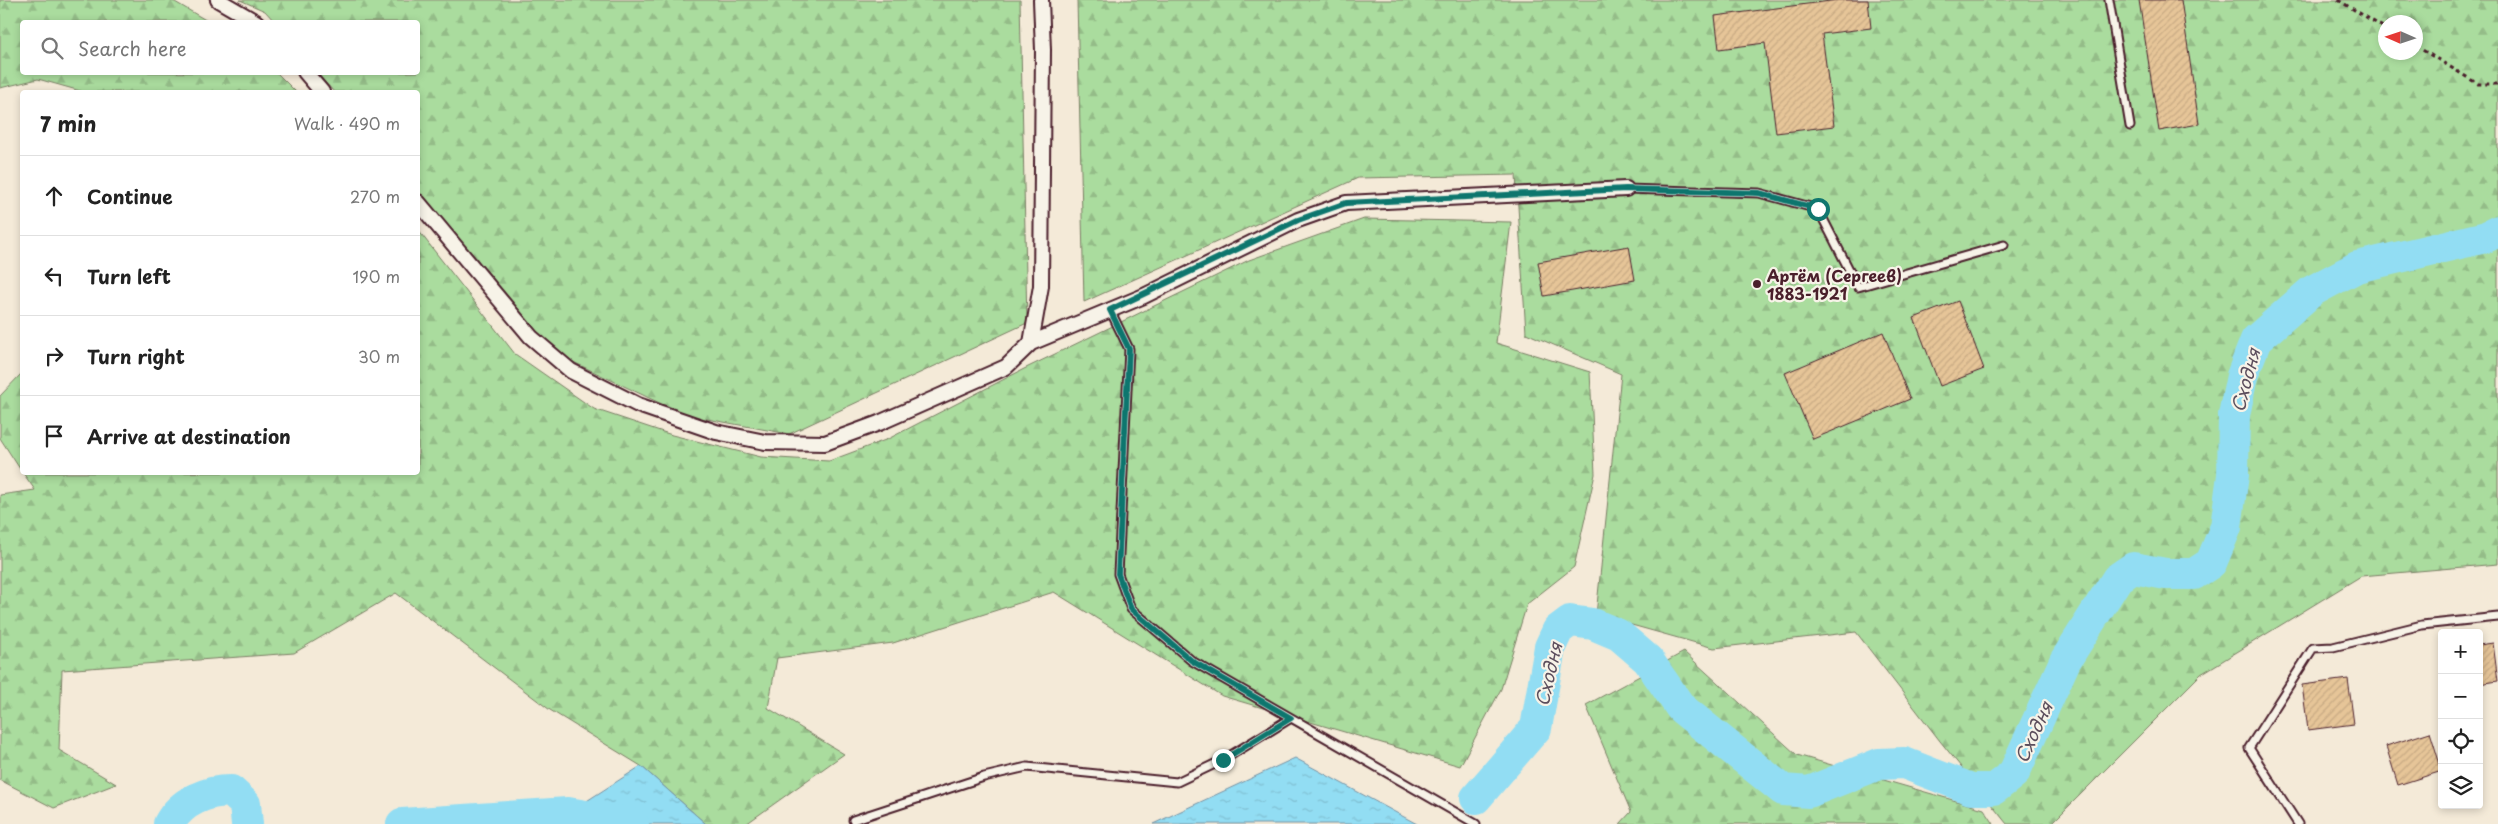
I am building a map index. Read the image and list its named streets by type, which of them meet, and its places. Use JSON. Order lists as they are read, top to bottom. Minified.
{"water":["Сходня"],"places":["Артём (Сергеев) 1883-1921"],"north":"left","page":{"search":"Search here","heading":["7 min","Walk · 490 m"],"list":[["Continue","270 m"],["Turn left","190 m"],["Turn right","30 m"],"Arrive at destination"],"map_buttons":["+","−"]}}
